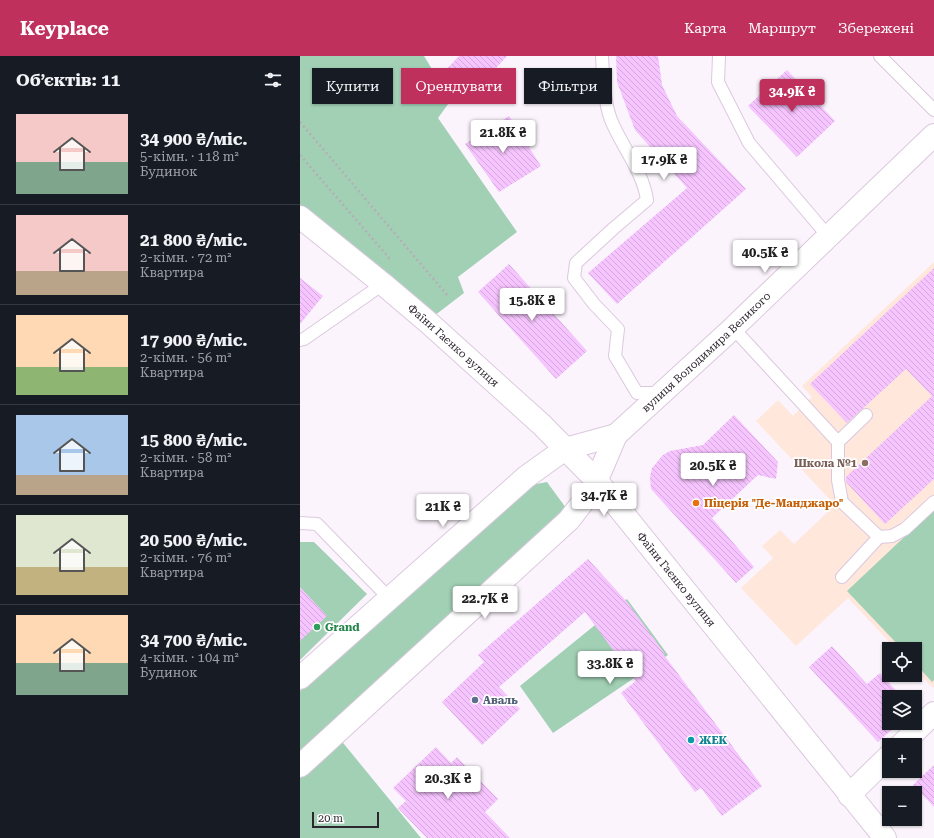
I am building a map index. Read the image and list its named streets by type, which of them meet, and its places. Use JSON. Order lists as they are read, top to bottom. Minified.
{"streets":{"street":["Фаїни Гаєнко вулиця","вулиця Володимира Великого"]},"crossings":[["Фаїни Гаєнко вулиця","вулиця Володимира Великого"]],"places":["Школа №1","Піцерія \"Де-Манджаро\"","Grand","Аваль","ЖЕК"],"scale_bar":"20 m","page":{"header":"Keyplace","nav":["Карта","Маршрут","Збережені"],"heading":"Об’єктів: 11","chip":["Купити","Орендувати","Фільтри"],"price":["34.9K ₴","21.8K ₴","17.9K ₴","40.5K ₴","15.8K ₴","20.5K ₴","34.7K ₴","21K ₴","22.7K ₴","33.8K ₴","20.3K ₴"],"list":[{"name":"34 900 ₴/міс.","note":"5-кімн. · 118 m² · Будинок"},{"name":"21 800 ₴/міс.","note":"2-кімн. · 72 m² · Квартира"},{"name":"17 900 ₴/міс.","note":"2-кімн. · 56 m² · Квартира"},{"name":"15 800 ₴/міс.","note":"2-кімн. · 58 m² · Квартира"},{"name":"20 500 ₴/міс.","note":"2-кімн. · 76 m² · Квартира"},{"name":"34 700 ₴/міс.","note":"4-кімн. · 104 m² · Будинок"}],"map_buttons":["+","−"],"scale":"20 m"}}
